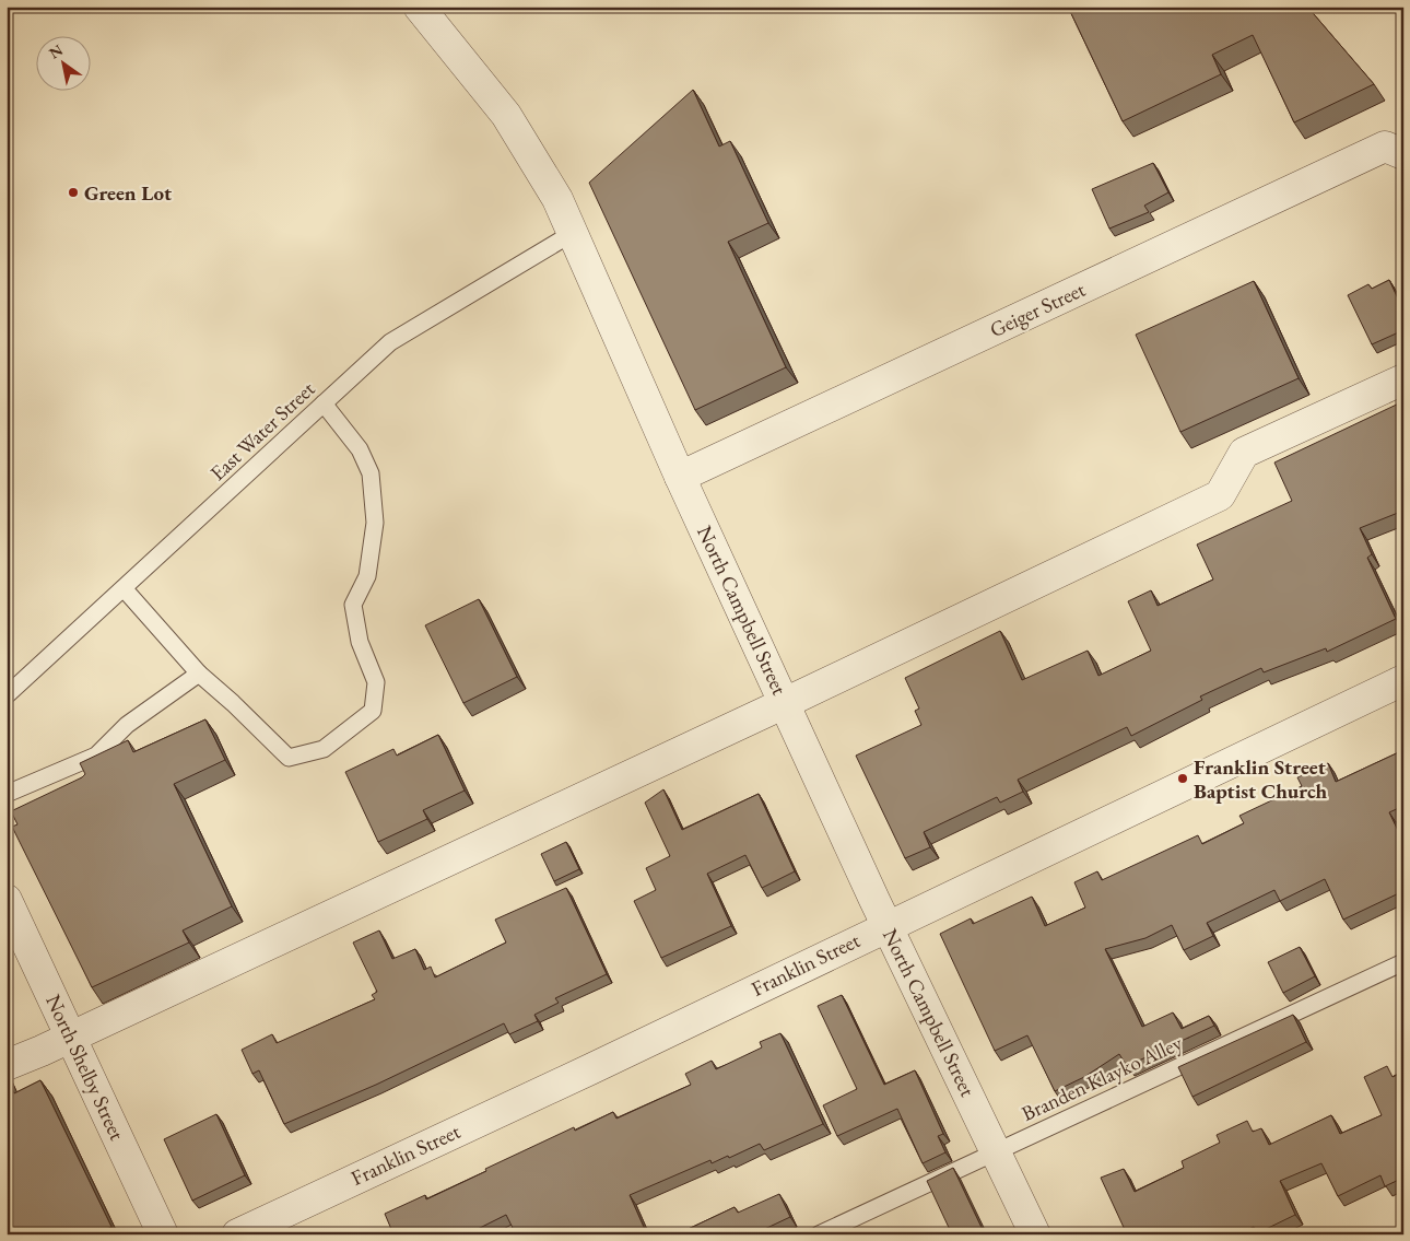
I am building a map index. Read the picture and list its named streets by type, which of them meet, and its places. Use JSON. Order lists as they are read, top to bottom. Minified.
{"streets":{"street":["Geiger Street","North Campbell Street","Franklin Street","North Shelby Street"],"lane":["East Water Street","Branden Klayko Alley"]},"crossings":[["Geiger Street","North Campbell Street"],["East Water Street","North Campbell Street"],["North Campbell Street","Franklin Street"],["North Campbell Street","Branden Klayko Alley"]],"places":["Green Lot","Franklin Street Baptist Church"],"north":"top left"}
